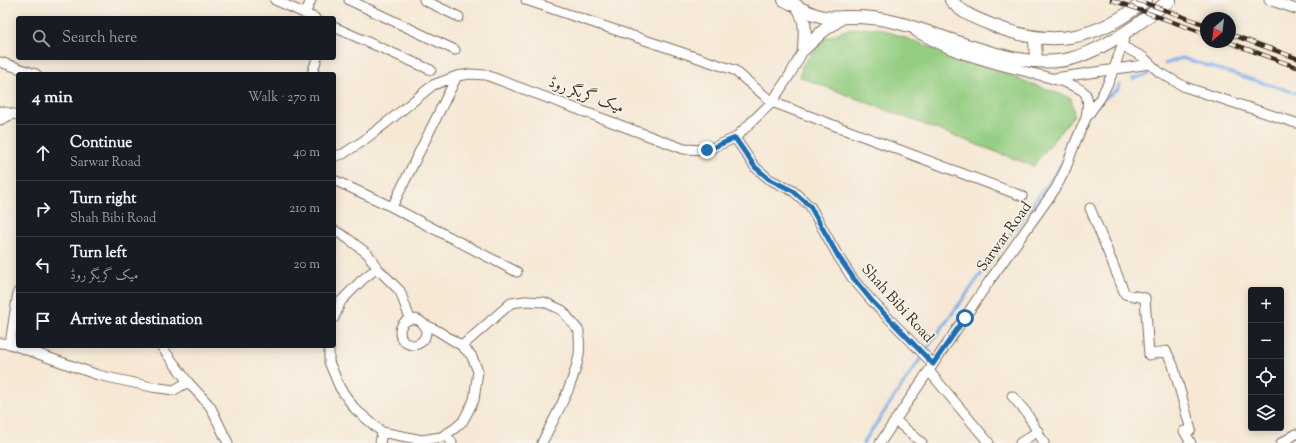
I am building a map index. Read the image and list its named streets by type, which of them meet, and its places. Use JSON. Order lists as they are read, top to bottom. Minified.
{"streets":{"main road":["میک گریگر روڈ"],"street":["Sarwar Road","Shah Bibi Road"]},"crossings":[["میک گریگر روڈ","Shah Bibi Road"],["Sarwar Road","Shah Bibi Road"]],"north":"bottom left","page":{"search":"Search here","heading":["4 min","Walk · 270 m"],"list":[["Continue","Sarwar Road","40 m"],["Turn right","Shah Bibi Road","210 m"],["Turn left","میک گریگر روڈ","20 m"],"Arrive at destination"],"map_buttons":["+","−"]}}
